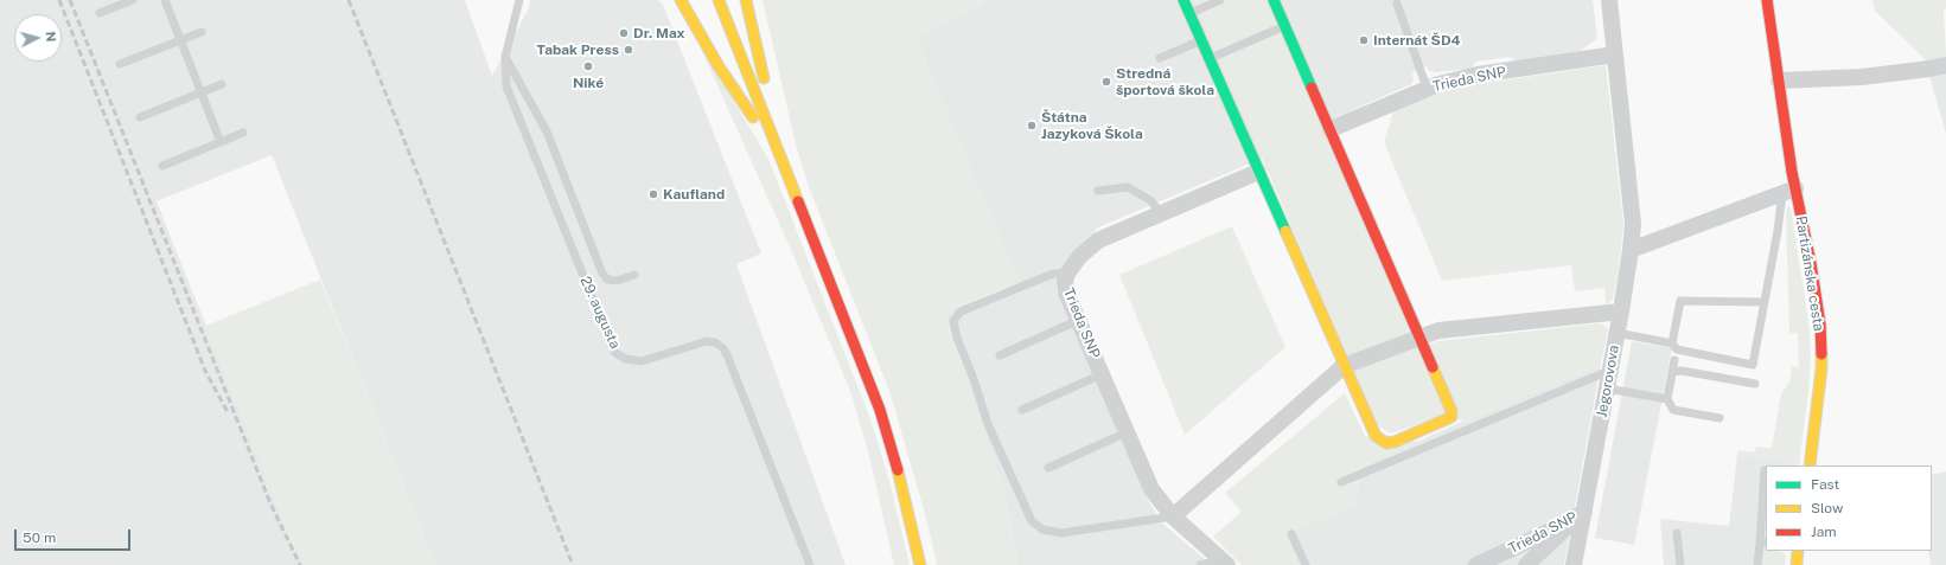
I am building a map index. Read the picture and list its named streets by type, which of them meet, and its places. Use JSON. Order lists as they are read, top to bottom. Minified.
{"streets":{"street":["Trieda SNP","Partizánska cesta","Jegorovova"],"lane":["29. augusta"]},"crossings":[["Trieda SNP","Jegorovova"]],"places":["Dr. Max","Internát ŠD4","Tabak Press","Niké","Stredná športová škola","Štátna Jazyková Škola","Kaufland"],"legend":["Fast","Slow","Jam"],"scale_bar":"50 m","north":"right"}
